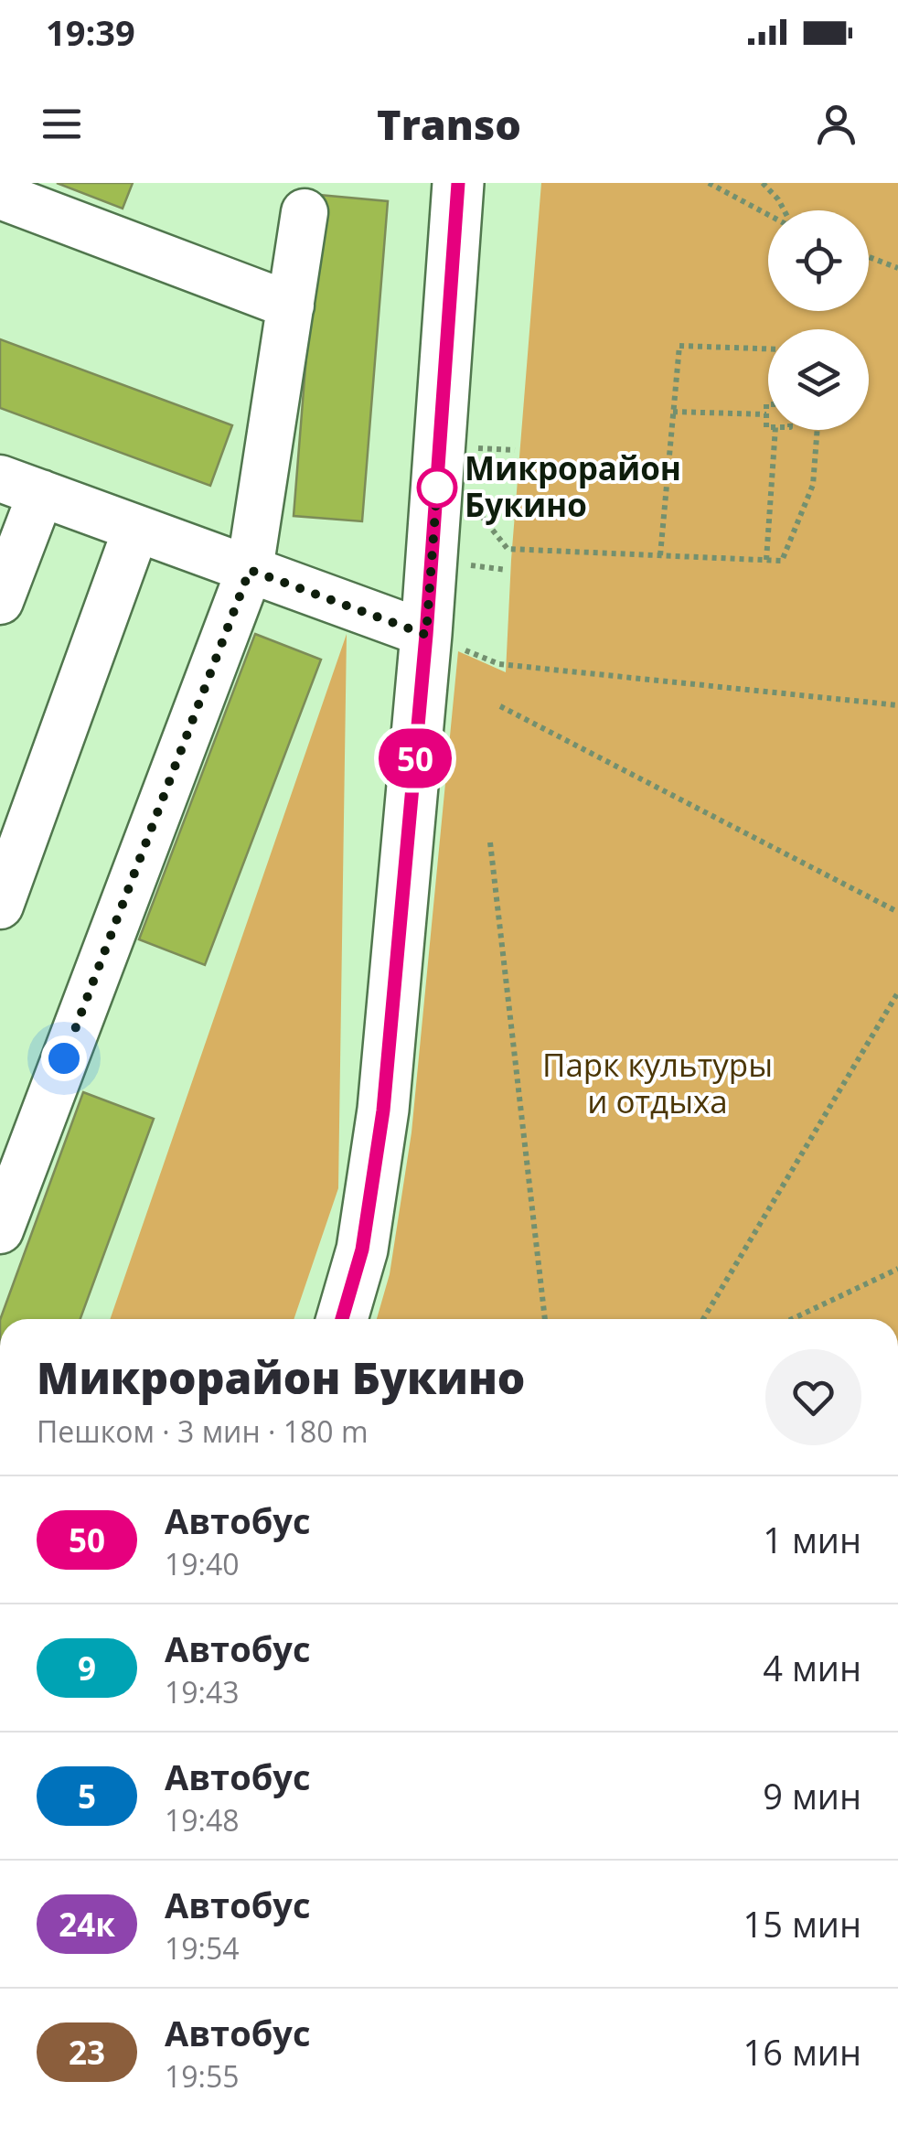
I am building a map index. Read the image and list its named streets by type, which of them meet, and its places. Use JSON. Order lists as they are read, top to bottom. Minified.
{"parks":["Парк культуры и отдыха"],"places":["Микрорайон Букино"],"lines":["bus line 50"],"page":{"status":"19:39","header":"Transo","on_map":"50","heading":["Микрорайон Букино","Пешком · 3 мин · 180 m"],"list":[{"mark":"50","name":"Автобус","note":"19:40","value":"1 мин"},{"mark":"9","name":"Автобус","note":"19:43","value":"4 мин"},{"mark":"5","name":"Автобус","note":"19:48","value":"9 мин"},{"mark":"24к","name":"Автобус","note":"19:54","value":"15 мин"},{"mark":"23","name":"Автобус","note":"19:55","value":"16 мин"}]}}
